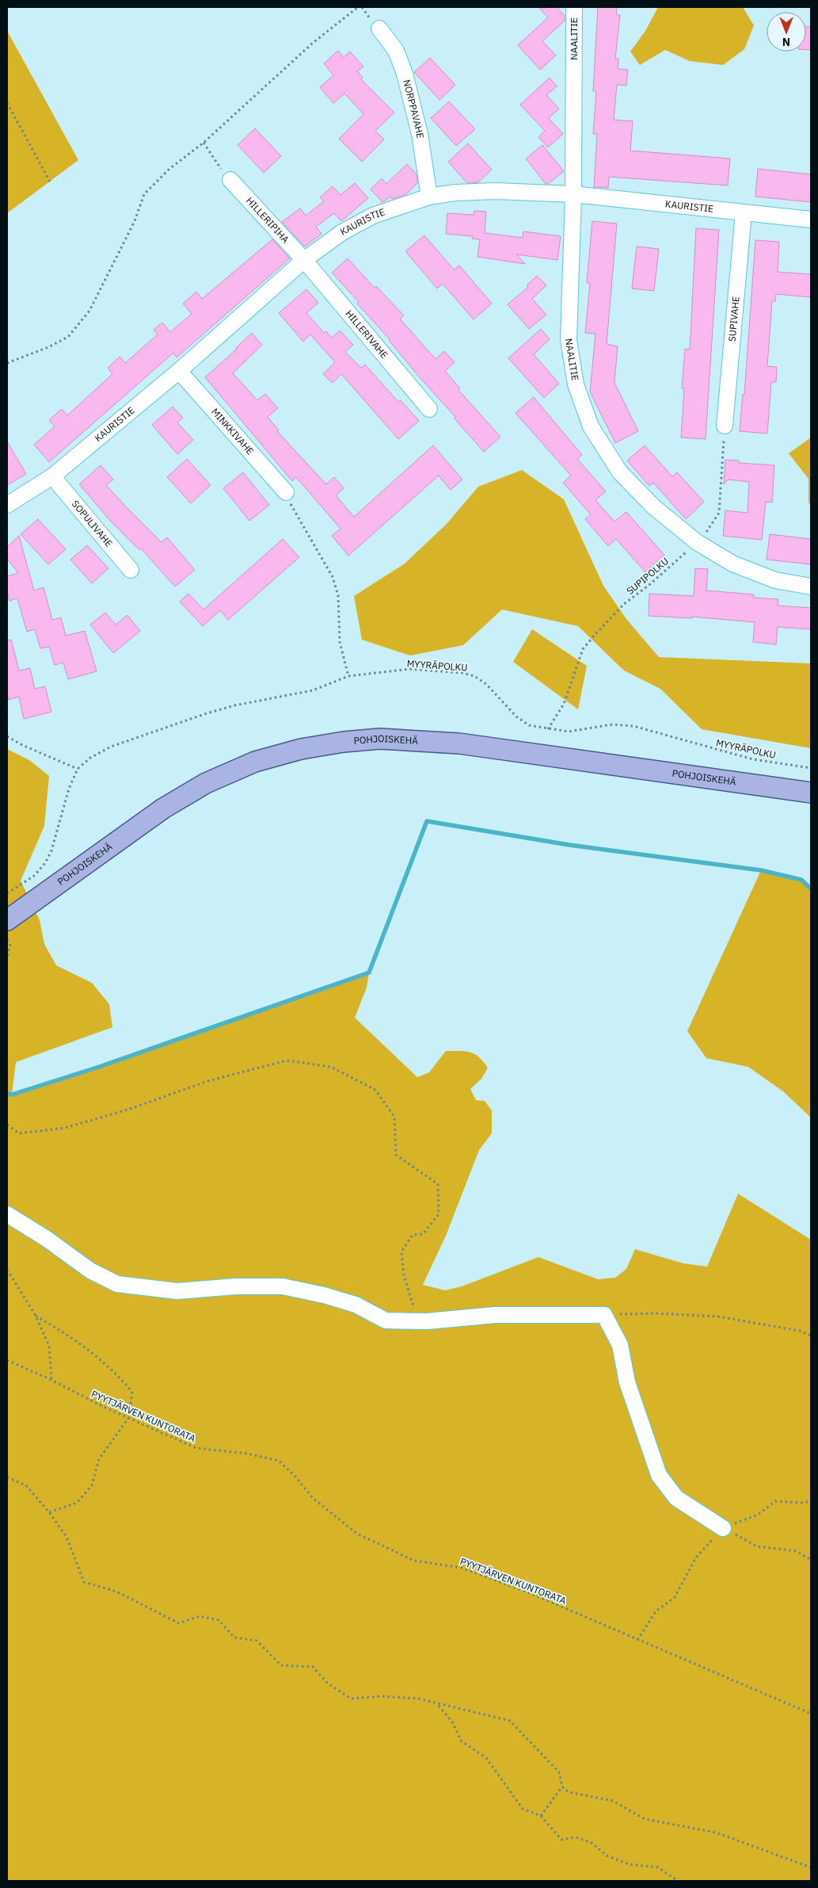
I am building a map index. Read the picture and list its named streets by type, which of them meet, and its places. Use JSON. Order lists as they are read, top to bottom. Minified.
{"streets":{"main road":["POHJOISKEHÄ"],"street":["NAALITIE","NORPPAVAHE","KAURISTIE","HILLERIPIHA","SUPIVAHE","HILLERIVAHE","MINKKIVAHE","SOPULIVAHE"],"path":["SUPIPOLKU","MYYRÄPOLKU","PYYTJÄRVEN KUNTORATA"]},"crossings":[["NAALITIE","KAURISTIE"],["NAALITIE","SUPIPOLKU"],["NORPPAVAHE","KAURISTIE"],["KAURISTIE","HILLERIPIHA"],["KAURISTIE","SUPIVAHE"],["KAURISTIE","HILLERIVAHE"],["KAURISTIE","MINKKIVAHE"],["KAURISTIE","SOPULIVAHE"],["HILLERIPIHA","HILLERIVAHE"],["SUPIVAHE","SUPIPOLKU"],["SUPIPOLKU","MYYRÄPOLKU"]],"north":"bottom"}
